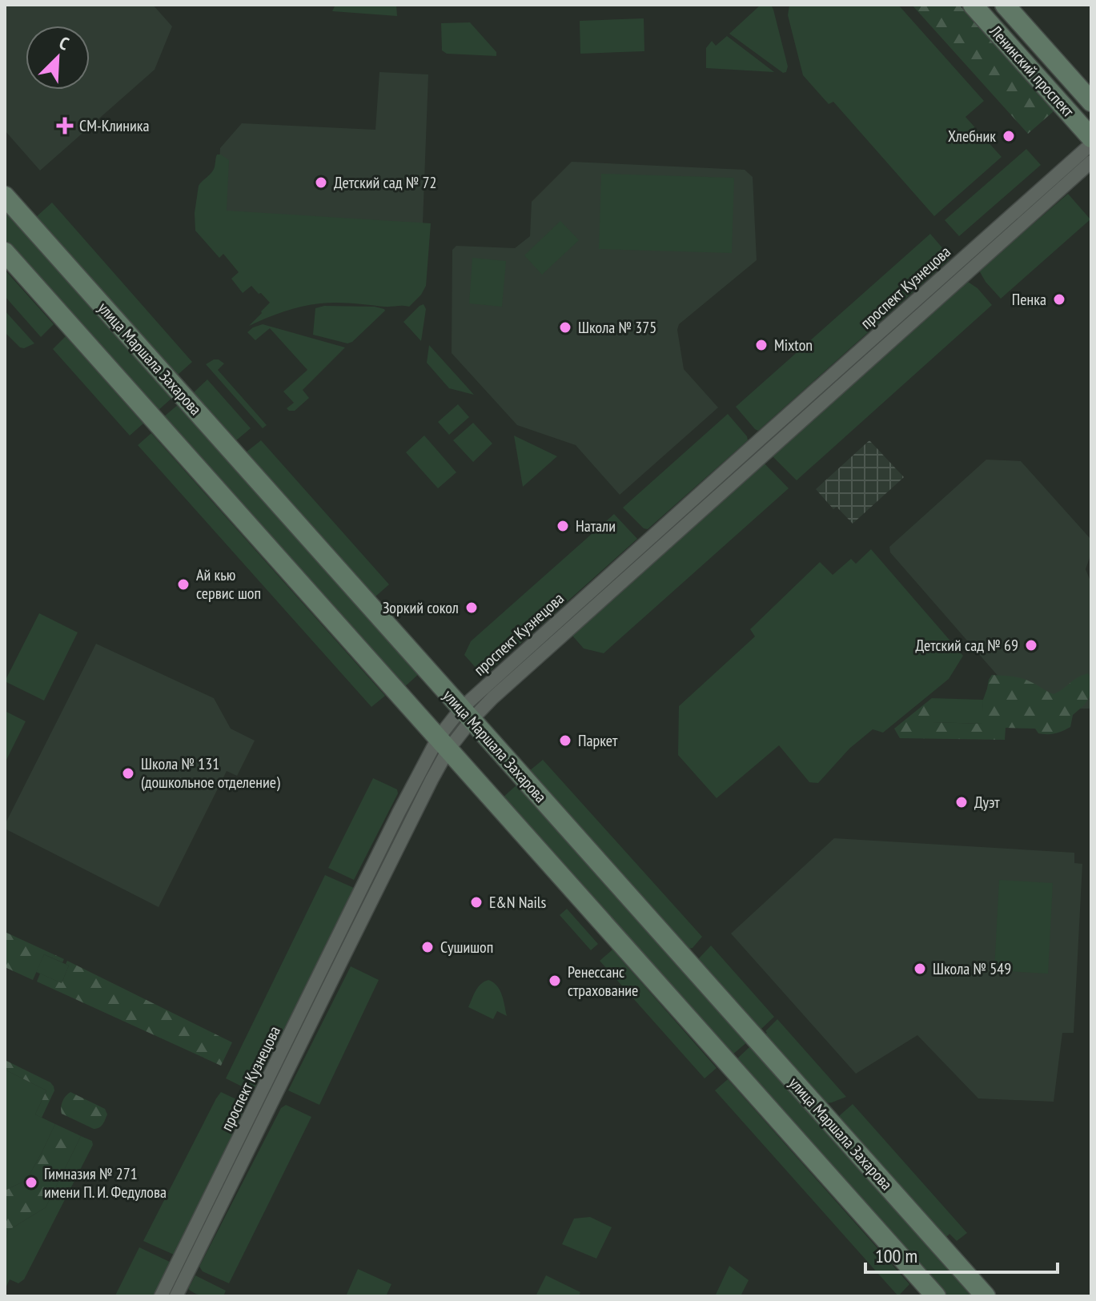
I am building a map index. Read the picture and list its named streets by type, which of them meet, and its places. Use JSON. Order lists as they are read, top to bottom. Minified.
{"streets":{"street":["Ленинский проспект","проспект Кузнецова","улица Маршала Захарова"]},"crossings":[["проспект Кузнецова","улица Маршала Захарова"]],"places":{"health":["СМ-Клиника"],"other":["Хлебник","Детский сад № 72","Пенка","Школа № 375","Mixton","Натали","Ай кью сервис шоп","Зоркий сокол","Детский сад № 69","Паркет","Школа № 131 (дошкольное отделение)","Дуэт","E&N Nails","Сушишоп","Школа № 549","Ренессанс страхование","Гимназия № 271 имени П. И. Федулова"]},"scale_bar":"100 m","north":"top right"}
